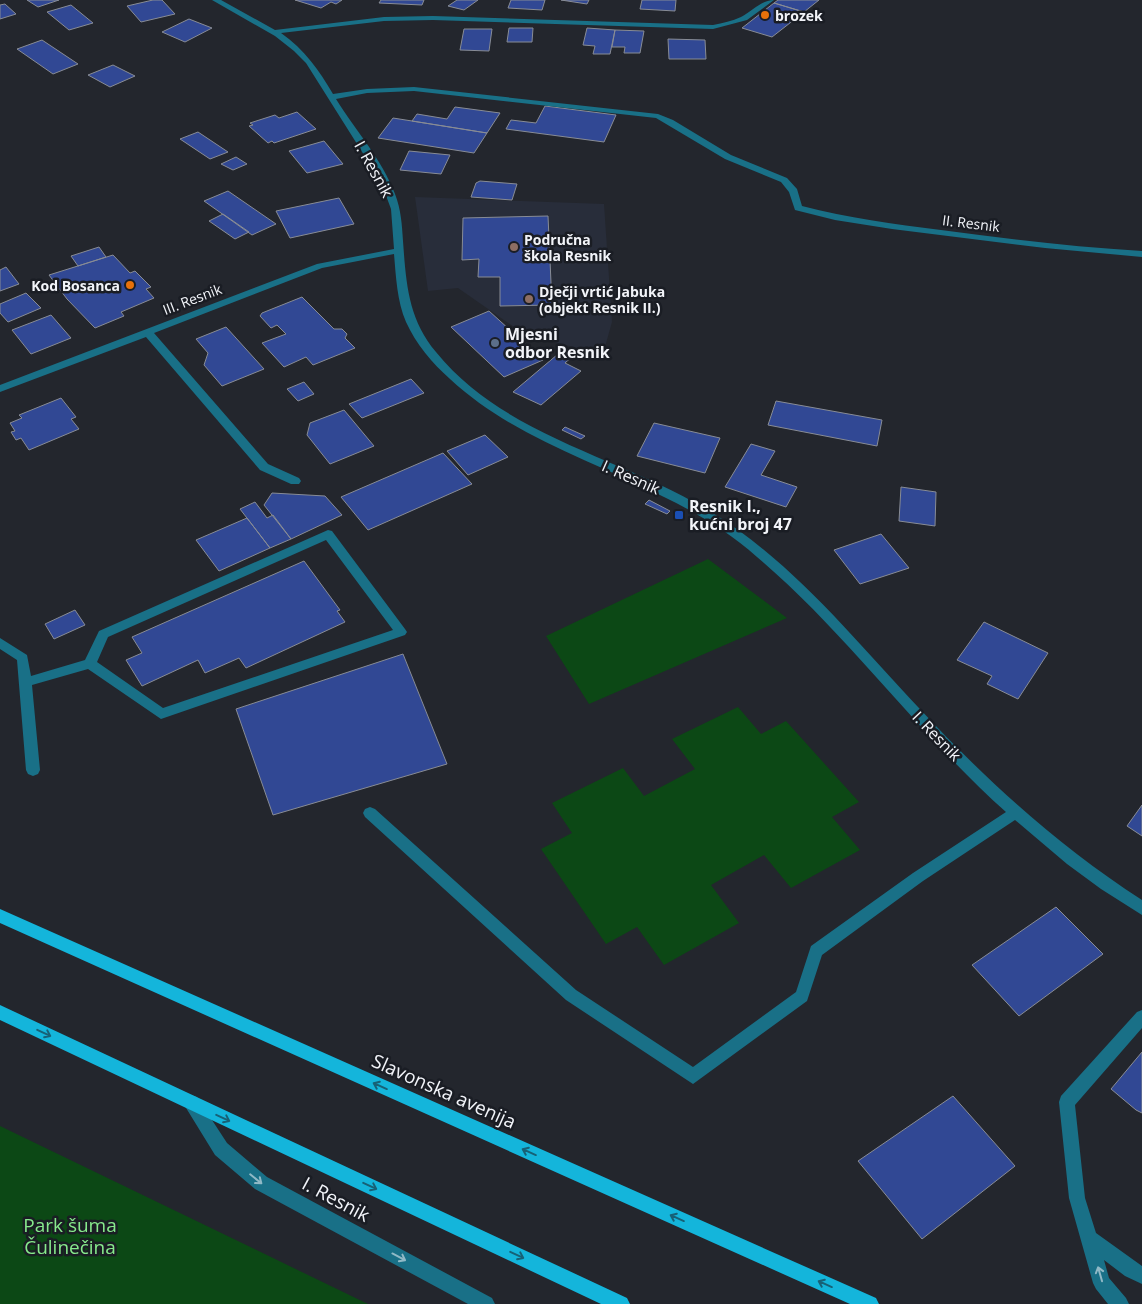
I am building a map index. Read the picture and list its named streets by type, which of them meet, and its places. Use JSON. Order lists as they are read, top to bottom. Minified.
{"streets":{"main road":["Slavonska avenija"],"street":["I. Resnik","II. Resnik","III. Resnik"]},"crossings":[["I. Resnik","II. Resnik"],["I. Resnik","III. Resnik"]],"parks":["Park šuma Čulinečina"],"places":{"other":["brozek","Područna škola Resnik","Kod Bosanca","Dječji vrtić Jabuka (objekt Resnik II.)","Mjesni odbor Resnik"],"transit":["Resnik I., kućni broj 47"]}}
